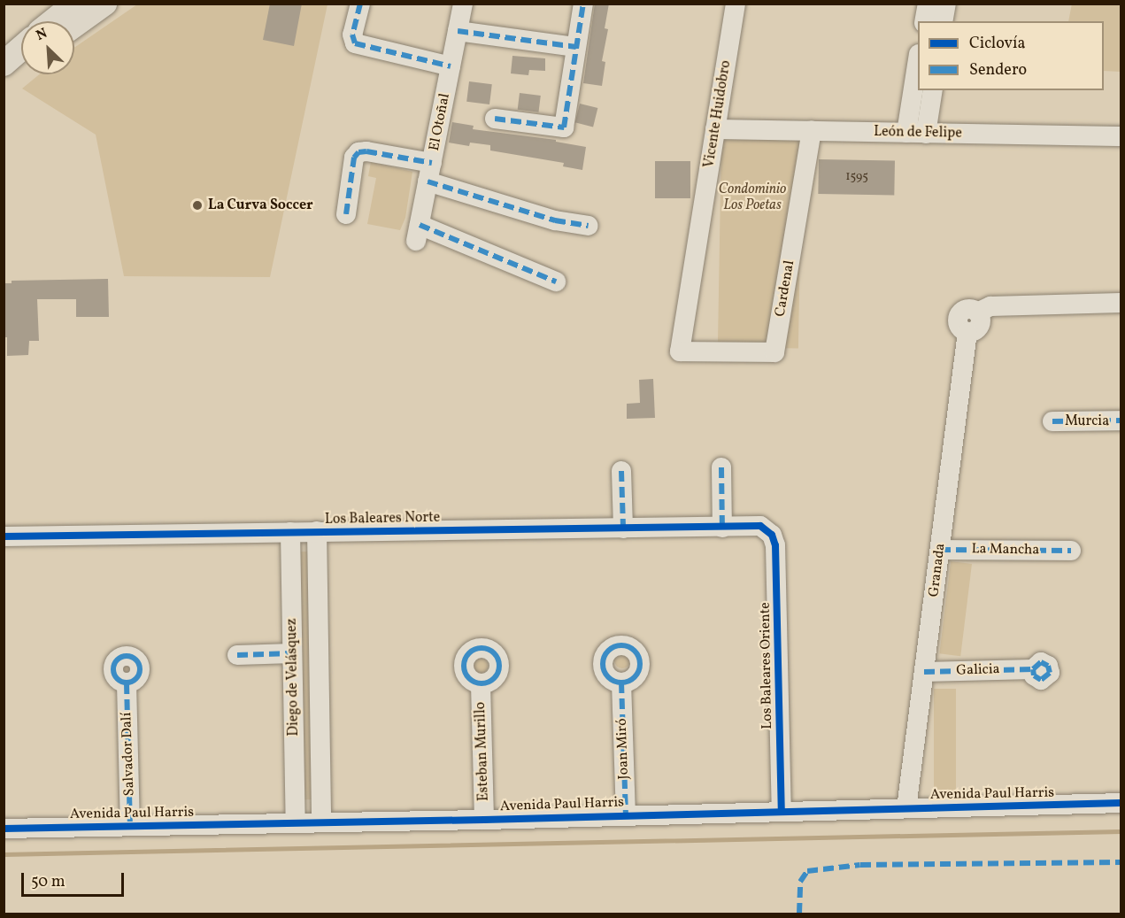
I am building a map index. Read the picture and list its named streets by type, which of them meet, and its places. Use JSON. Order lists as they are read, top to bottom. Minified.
{"streets":{"street":["Vicente Huidobro","El Otoñal","León de Felipe","Cardenal","Murcia","Los Baleares Norte","La Mancha","Granada","Los Baleares Oriente","Galicia","Diego de Velásquez","Joan Miró","Esteban Murillo","Salvador Dalí","Avenida Paul Harris"]},"crossings":[["Vicente Huidobro","León de Felipe"],["Vicente Huidobro","Cardenal"],["León de Felipe","Cardenal"],["Los Baleares Norte","Los Baleares Oriente"],["Los Baleares Norte","Diego de Velásquez"],["La Mancha","Granada"],["Granada","Galicia"],["Granada","Avenida Paul Harris"],["Los Baleares Oriente","Avenida Paul Harris"],["Diego de Velásquez","Avenida Paul Harris"],["Joan Miró","Avenida Paul Harris"],["Esteban Murillo","Avenida Paul Harris"],["Salvador Dalí","Avenida Paul Harris"]],"parks":["Condominio Los Poetas"],"places":["La Curva Soccer"],"house_numbers":["1595"],"legend":["Ciclovía","Sendero"],"scale_bar":"50 m","north":"top left"}
